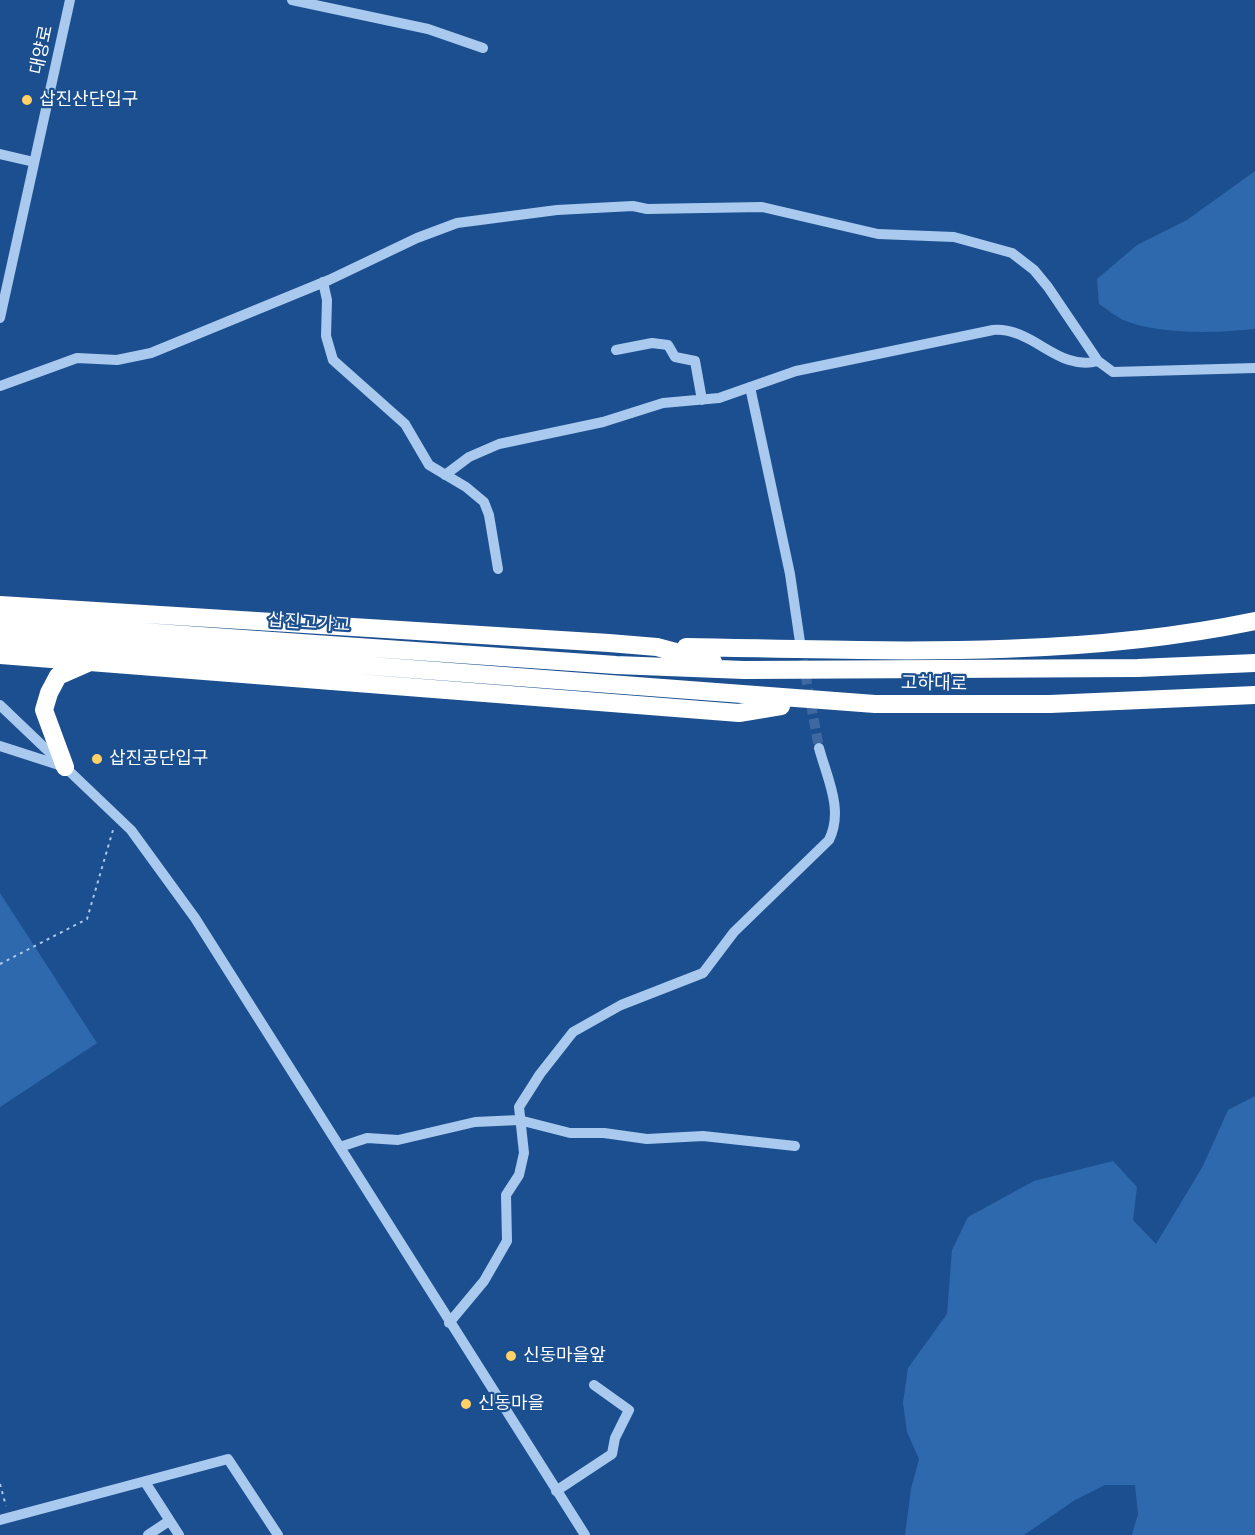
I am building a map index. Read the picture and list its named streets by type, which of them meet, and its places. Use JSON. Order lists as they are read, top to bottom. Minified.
{"streets":{"highway":["삽진고가교","고하대로"],"street":["대양로"]},"crossings":[["삽진고가교","고하대로"]],"places":["삽진산단입구","삽진공단입구","신동마을앞","신동마을"]}
